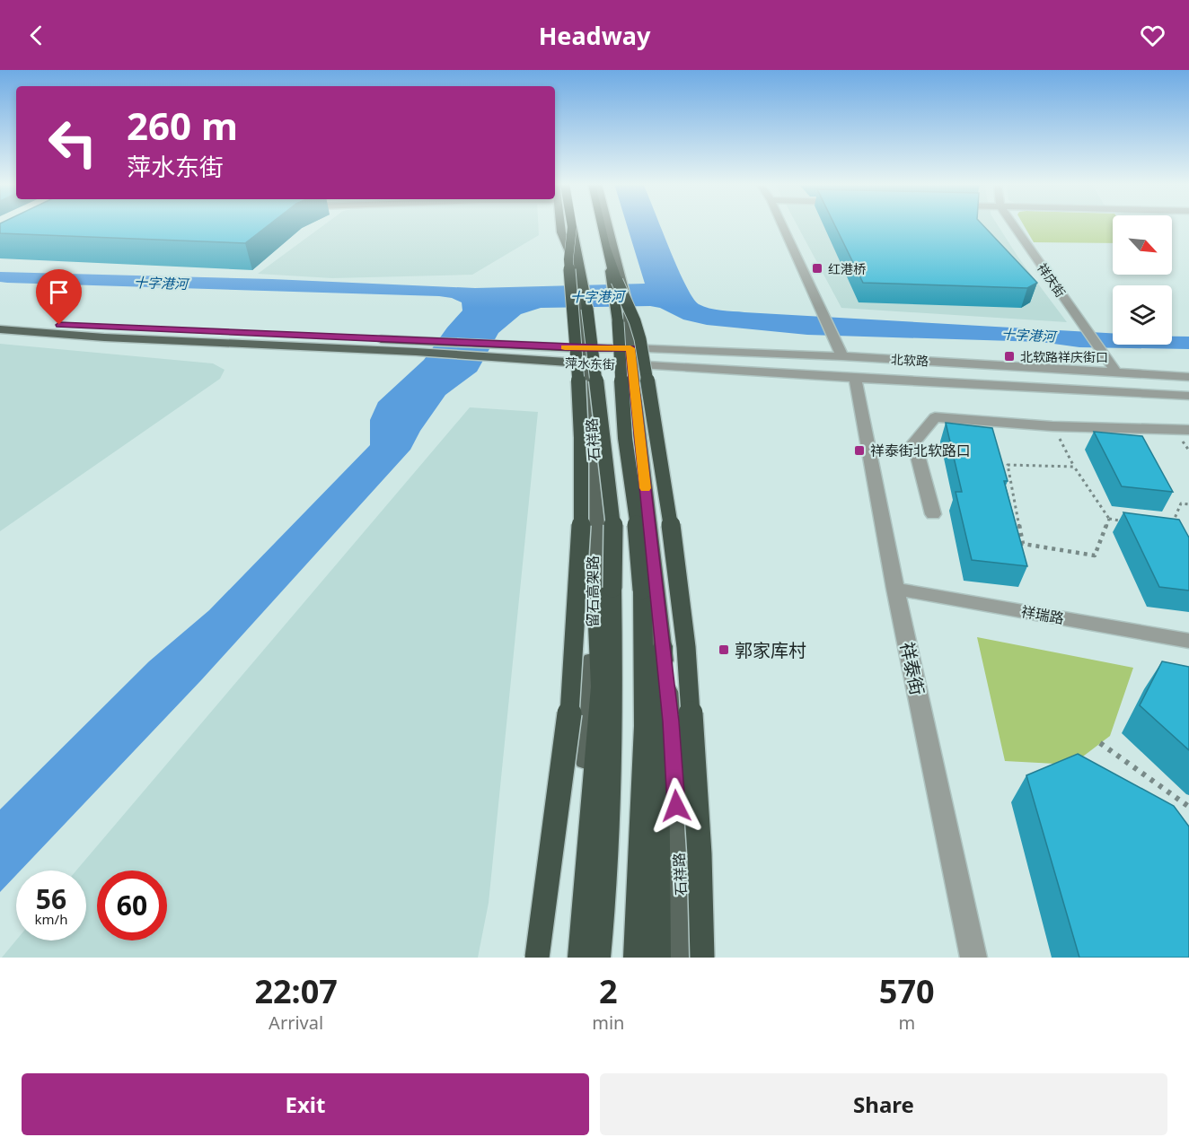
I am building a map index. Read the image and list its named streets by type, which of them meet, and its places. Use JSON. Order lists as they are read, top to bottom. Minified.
{"streets":{"highway":["留石高架路"],"main road":["萍水东街","石祥路"],"street":["祥庆街","北软路","祥瑞路","祥泰街"]},"crossings":[["祥庆街","北软路"],["北软路","萍水东街"],["北软路","石祥路"],["北软路","祥泰街"],["萍水东街","石祥路"],["石祥路","留石高架路"],["祥瑞路","祥泰街"]],"water":["十字港河"],"places":{"transit":["红港桥","北软路祥庆街口","祥泰街北软路口","郭家库村"]},"north":"bottom right","page":{"header":"Headway","turn":["260 m","萍水东街"],"speed":"56 km/h","limit":"60","eta":["22:07","Arrival","2","min","570","m"],"buttons":["Exit","Share"]}}
